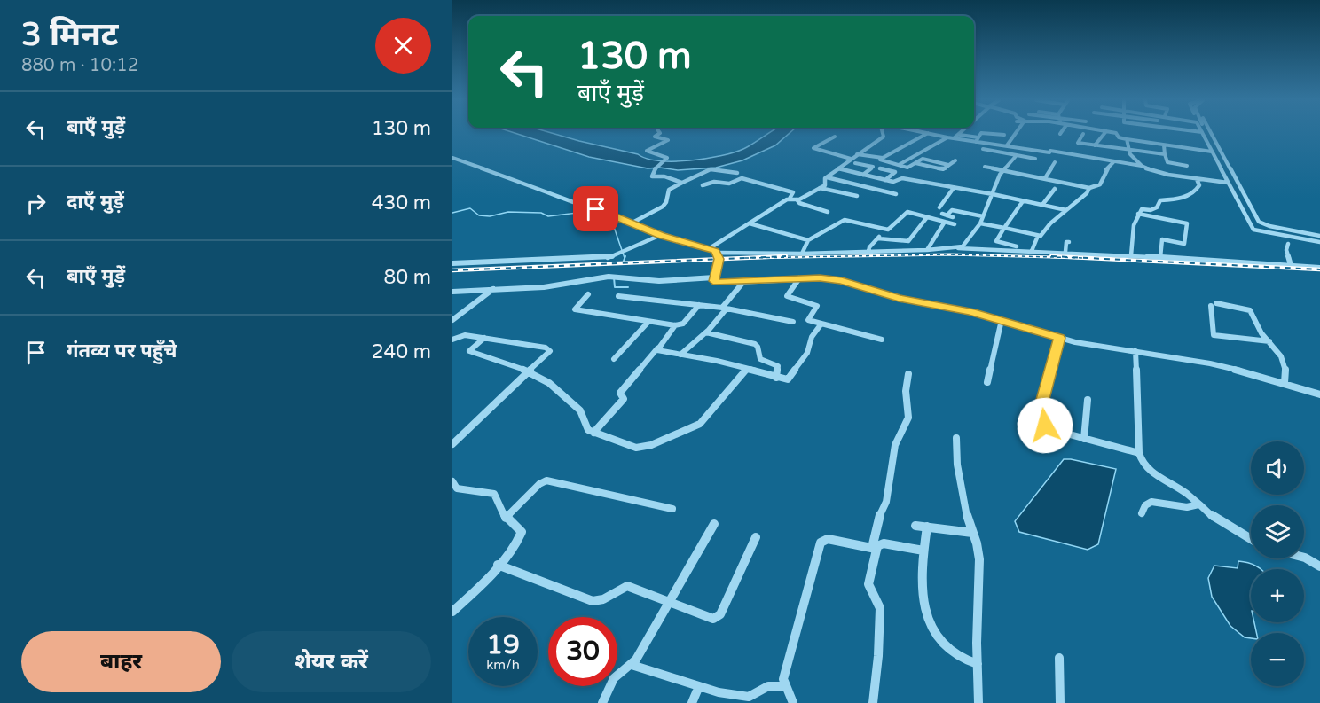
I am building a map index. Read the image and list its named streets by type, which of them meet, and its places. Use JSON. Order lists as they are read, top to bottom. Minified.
{"page":{"heading":["3 मिनट","880 m · 10:12"],"turn":["130 m","बाएँ मुड़ें"],"list":[{"name":"बाएँ मुड़ें","value":"130 m"},{"name":"दाएँ मुड़ें","value":"430 m"},{"name":"बाएँ मुड़ें","value":"80 m"},{"name":"गंतव्य पर पहुँचे","value":"240 m"}],"map_buttons":["+","−"],"speed":"19 km/h","limit":"30","buttons":["बाहर","शेयर करें"]}}
